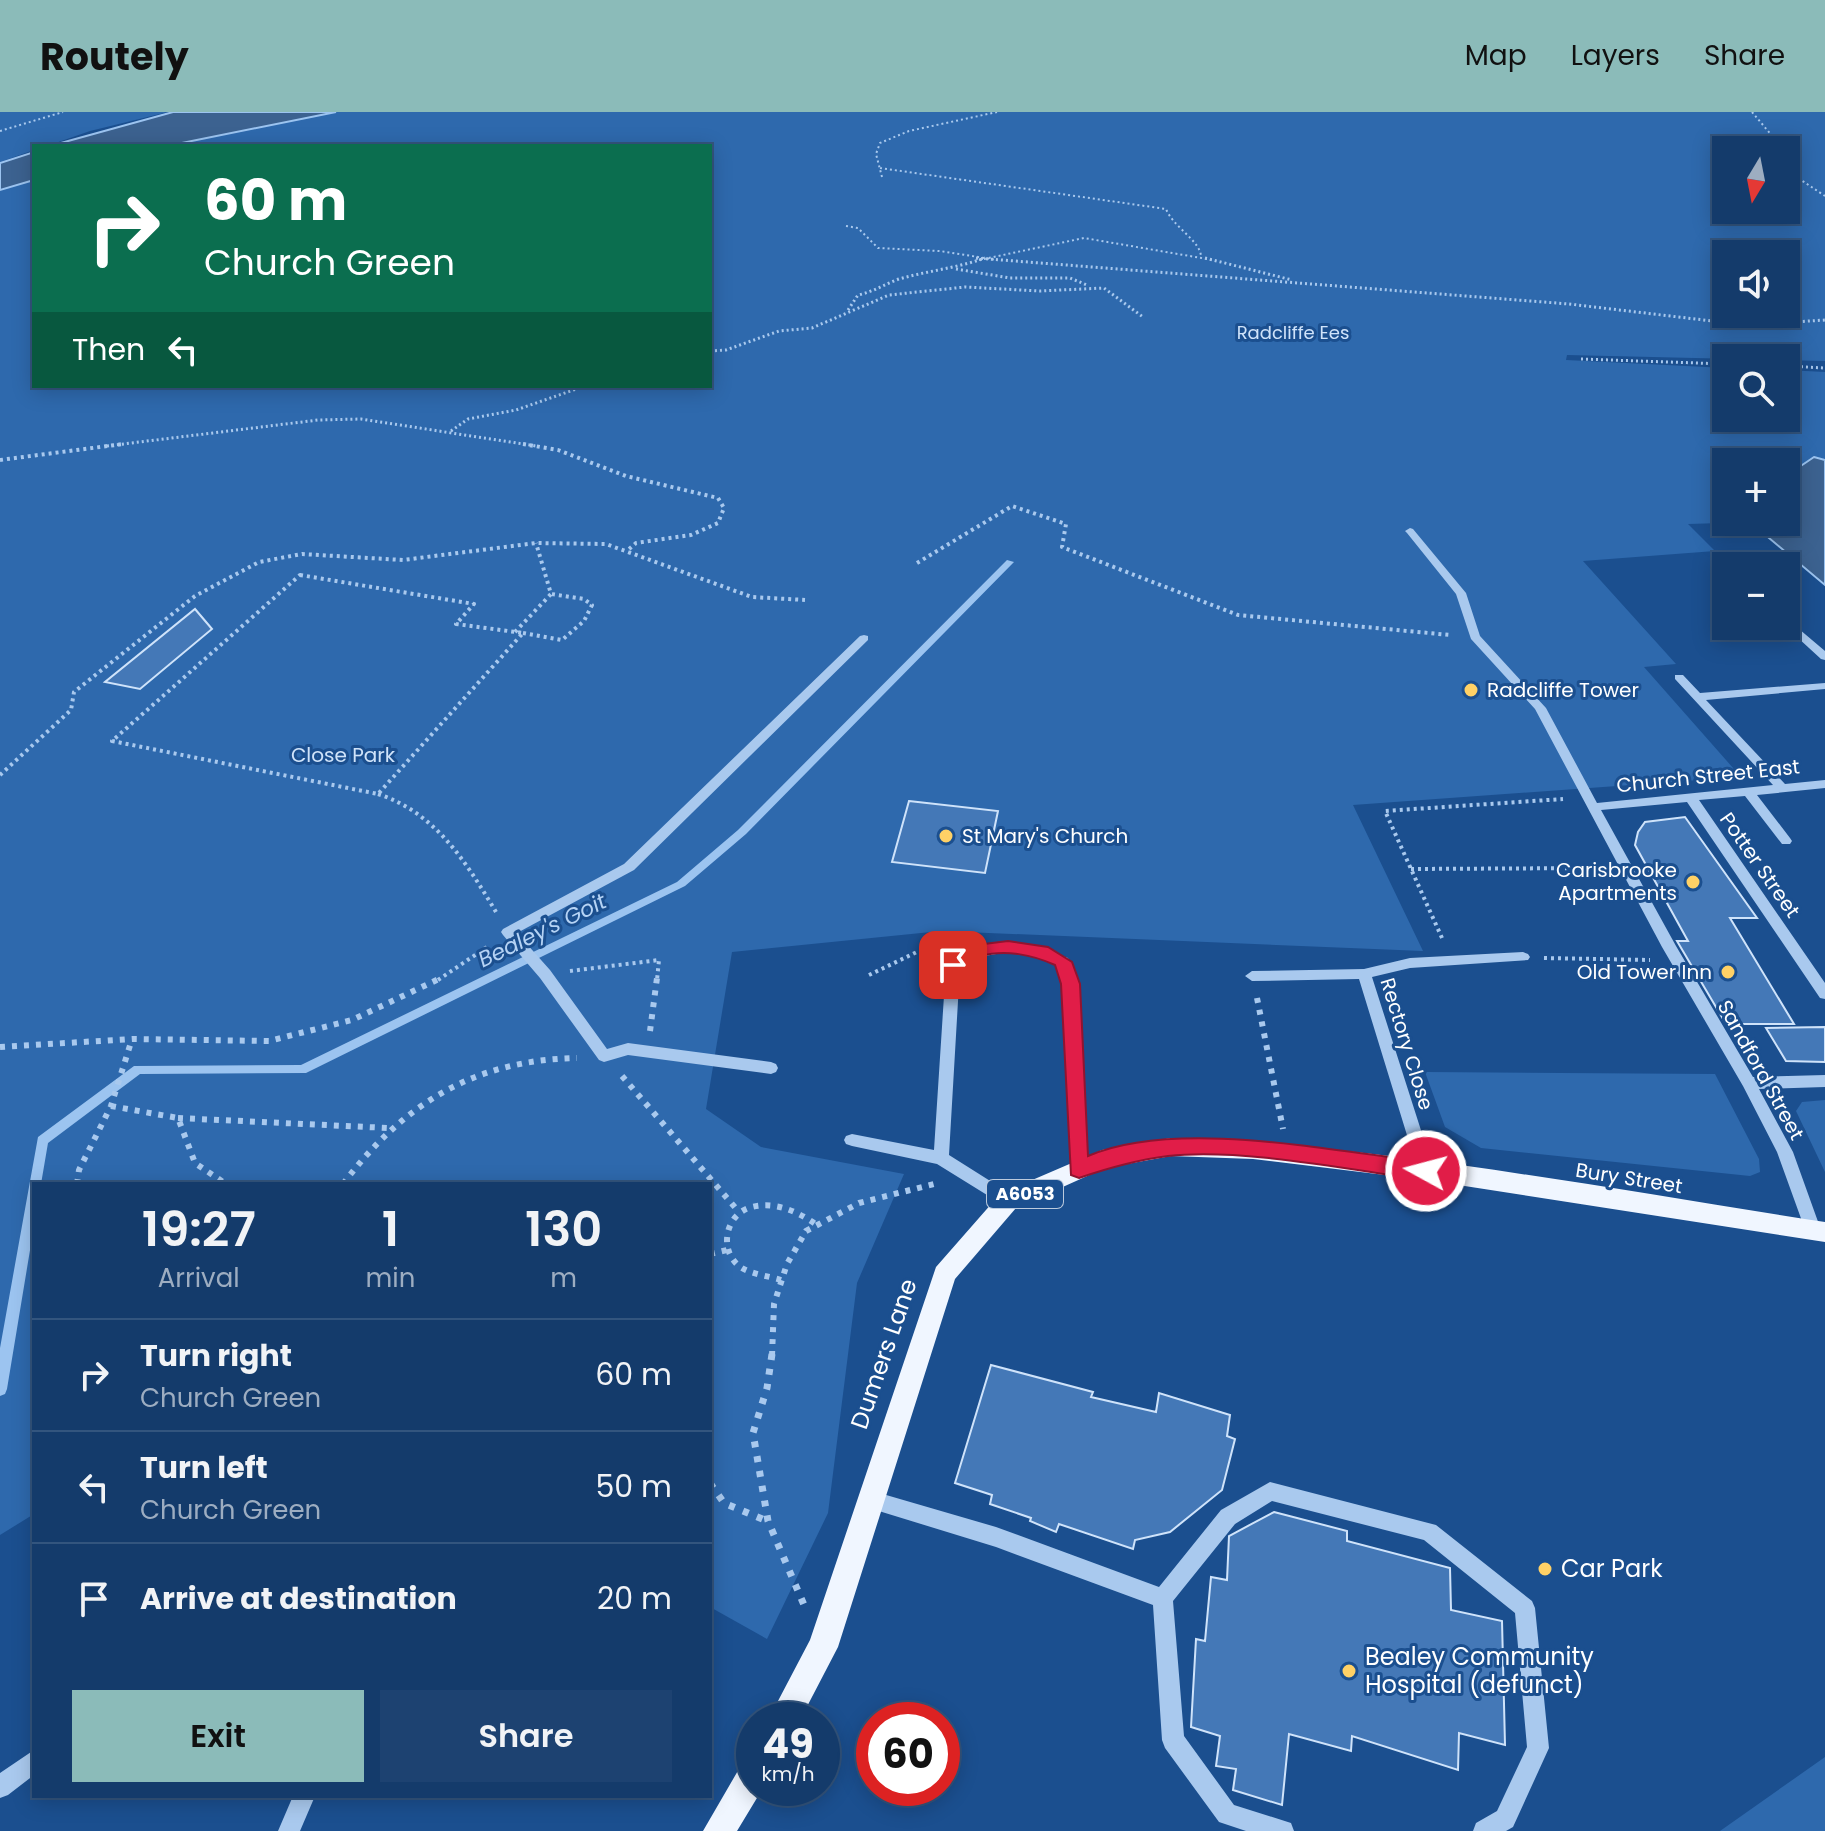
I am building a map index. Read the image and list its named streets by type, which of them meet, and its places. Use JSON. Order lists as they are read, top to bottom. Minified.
{"streets":{"main road":["Bury Street","A6053","Dumers Lane"],"street":["Church Street East","Potter Street","Rectory Close","Sandford Street"]},"crossings":[["Church Street East","Potter Street"],["Church Street East","Sandford Street"],["Rectory Close","Bury Street"],["Rectory Close","Dumers Lane"],["Sandford Street","Bury Street"],["Bury Street","Dumers Lane"]],"water":["Bealey's Goit"],"parks":["Radcliffe Ees","Close Park"],"places":["Radcliffe Tower","St Mary's Church","Carisbrooke Apartments","Old Tower Inn","Car Park","Bealey Community Hospital (defunct)"],"north":"bottom","page":{"header":"Routely","nav":["Map","Layers","Share"],"map_buttons":["+","−"],"turn":["60 m","Church Green"],"then":"Then","eta":["19:27","Arrival","1","min","130","m"],"list":[{"name":"Turn right","note":"Church Green","value":"60 m"},{"name":"Turn left","note":"Church Green","value":"50 m"},{"name":"Arrive at destination","value":"20 m"}],"buttons":["Exit","Share"],"speed":"49 km/h","limit":"60"}}
